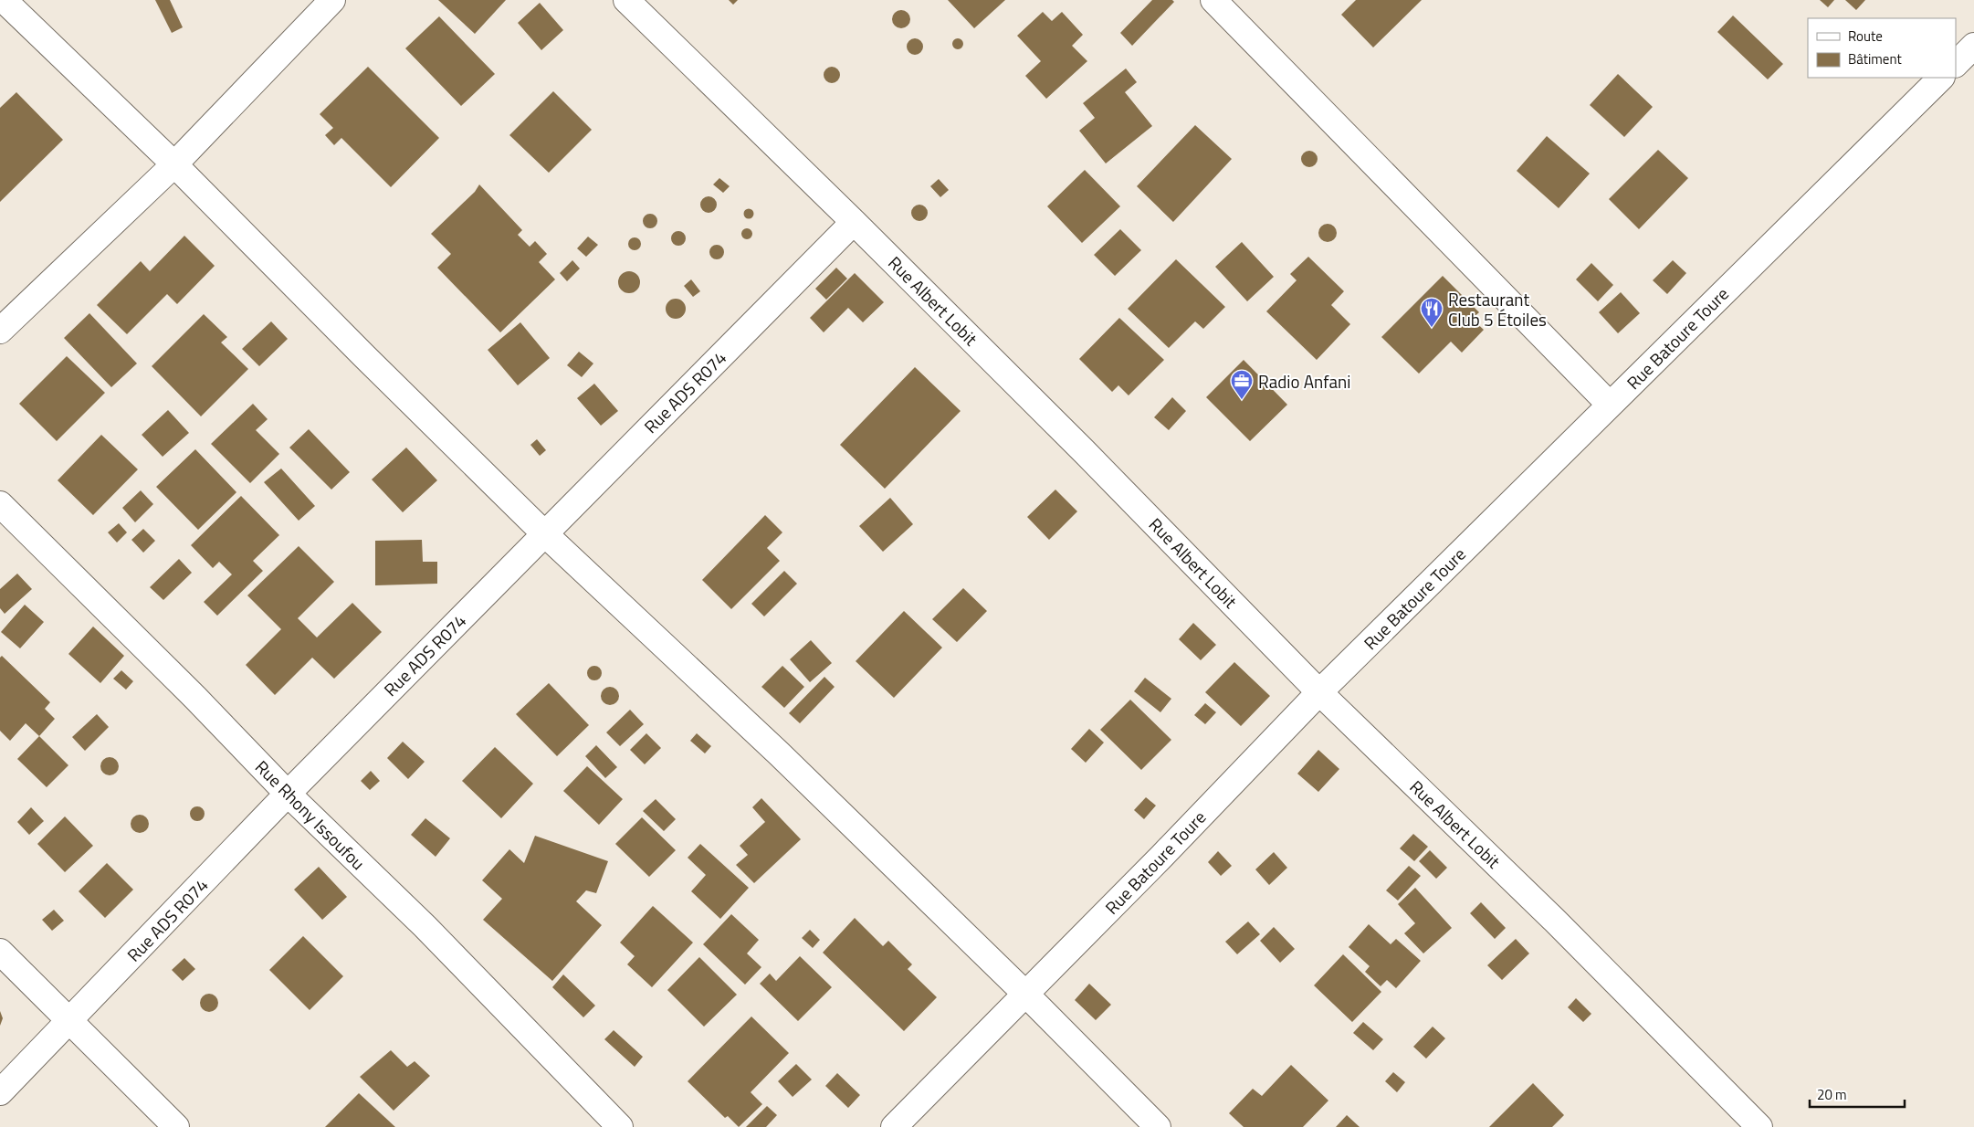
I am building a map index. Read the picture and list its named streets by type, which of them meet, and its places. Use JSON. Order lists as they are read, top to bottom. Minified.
{"streets":{"street":["Rue Albert Lobit","Rue Batoure Toure","Rue ADS R074","Rue Rhony Issoufou"]},"crossings":[["Rue Albert Lobit","Rue Batoure Toure"],["Rue Albert Lobit","Rue ADS R074"],["Rue ADS R074","Rue Rhony Issoufou"]],"places":{"restaurant":["Restaurant Club 5 Étoiles"],"office":["Radio Anfani"]},"legend":["Route","Bâtiment"],"scale_bar":"20 m"}
